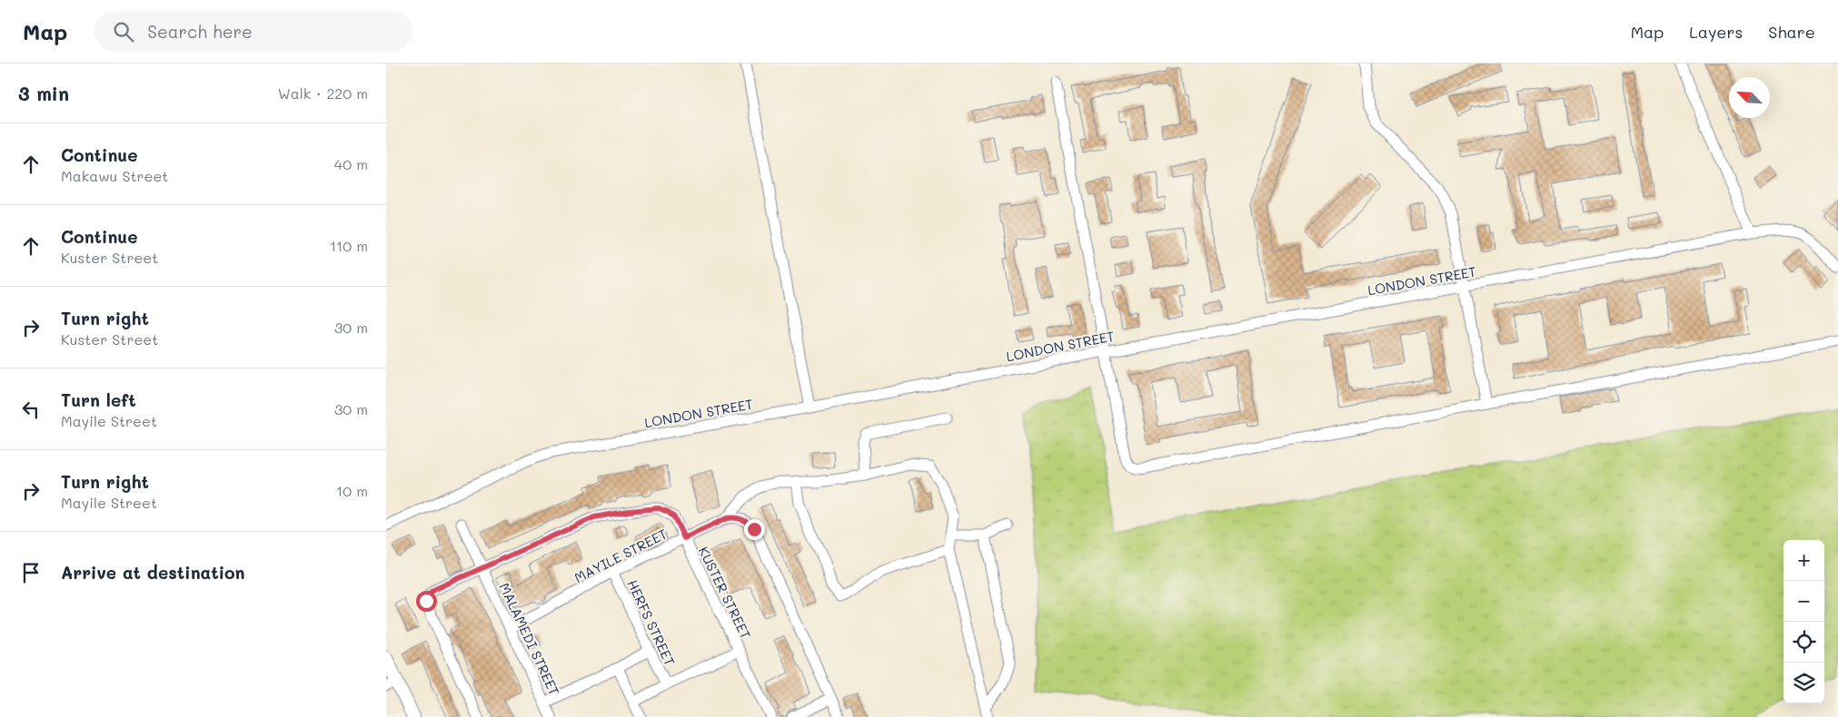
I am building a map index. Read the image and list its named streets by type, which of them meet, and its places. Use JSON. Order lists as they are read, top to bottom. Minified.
{"streets":{"street":["LONDON STREET","MAYILE STREET","KUSTER STREET","HERFS STREET","MALAMEDI STREET"]},"crossings":[["MAYILE STREET","KUSTER STREET"],["MAYILE STREET","HERFS STREET"],["MAYILE STREET","MALAMEDI STREET"],["KUSTER STREET","MALAMEDI STREET"]],"north":"top left","page":{"header":"Map","search":"Search here","nav":["Map","Layers","Share"],"heading":["3 min","Walk · 220 m"],"list":[["Continue","Makawu Street","40 m"],["Continue","Kuster Street","110 m"],["Turn right","Kuster Street","30 m"],["Turn left","Mayile Street","30 m"],["Turn right","Mayile Street","10 m"],"Arrive at destination"],"map_buttons":["+","−"]}}
